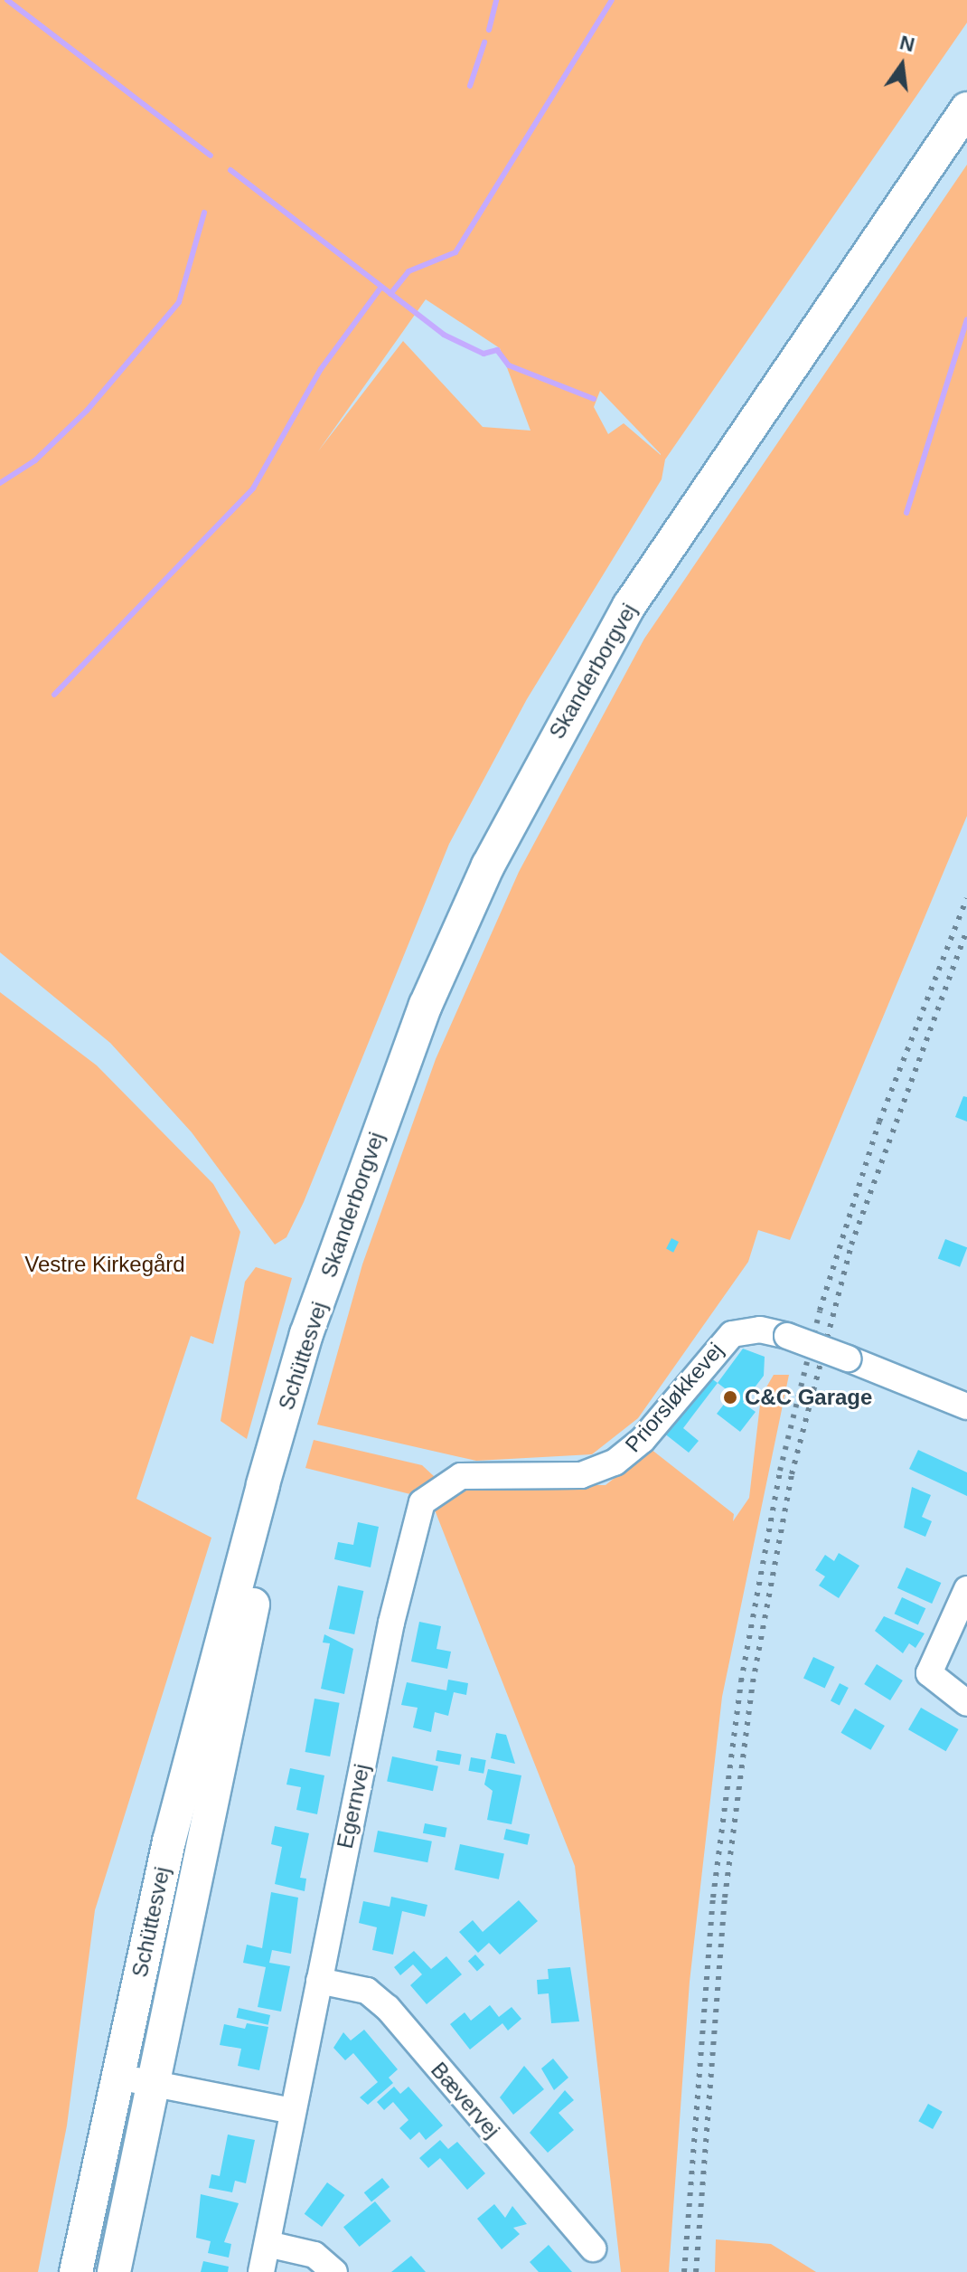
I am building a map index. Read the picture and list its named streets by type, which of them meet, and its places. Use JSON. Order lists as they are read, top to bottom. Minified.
{"streets":{"main road":["Skanderborgvej","Schüttesvej"],"street":["Priorsløkkevej","Egernvej","Bævervej"]},"crossings":[["Skanderborgvej","Schüttesvej"],["Priorsløkkevej","Egernvej"],["Egernvej","Bævervej"]],"parks":["Vestre Kirkegård"],"places":["C&C Garage"],"north":"top"}
